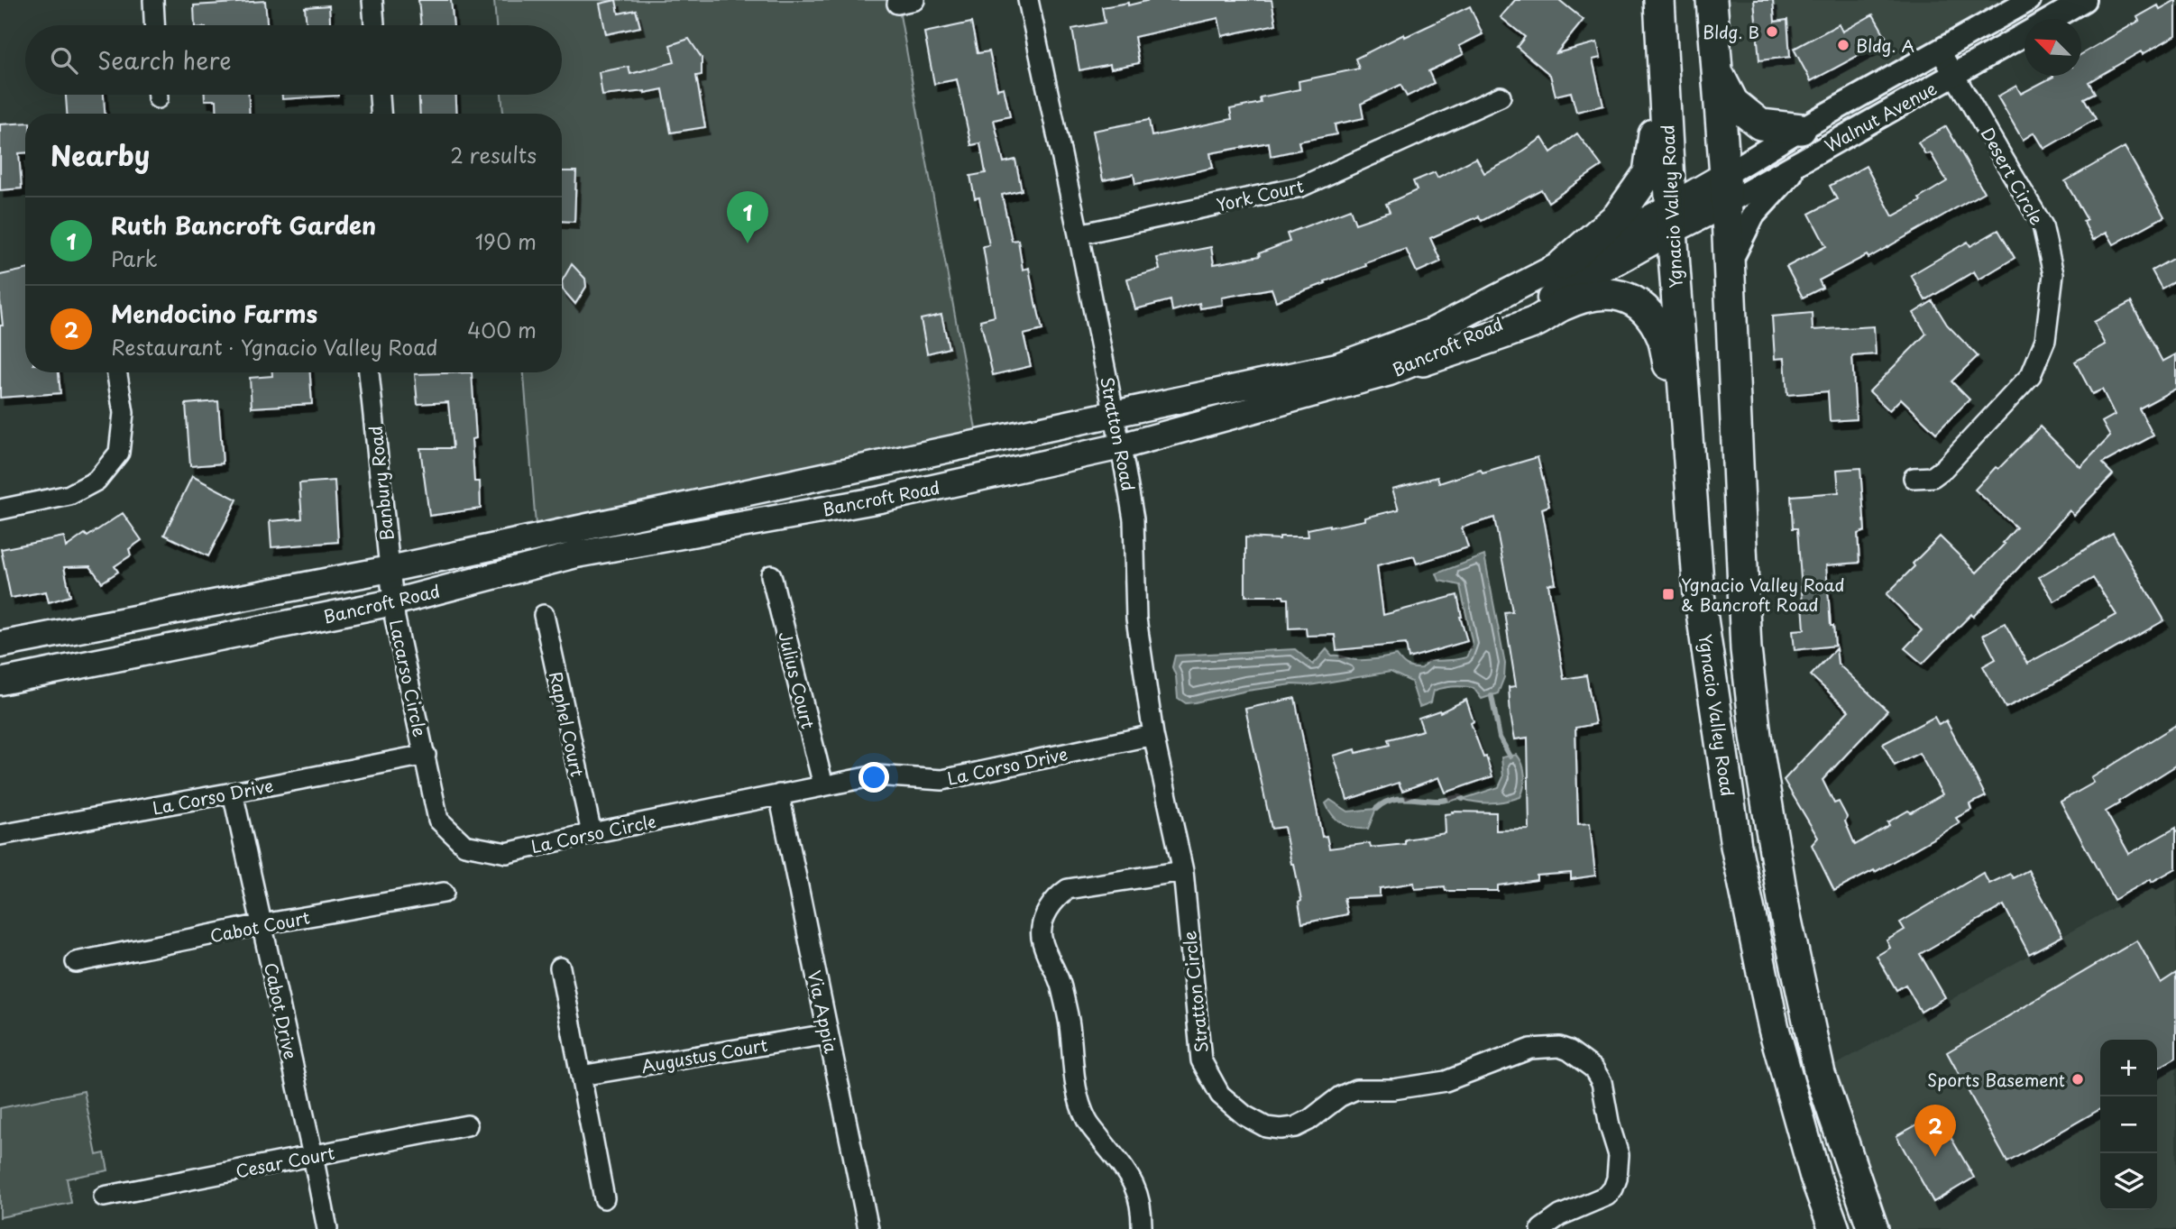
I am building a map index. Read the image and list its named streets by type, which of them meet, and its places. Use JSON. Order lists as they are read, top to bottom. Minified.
{"streets":{"highway":["Ygnacio Valley Road"],"main road":["Bancroft Road"],"street":["Walnut Avenue","Desert Circle","York Court","Stratton Road","Banbury Road","Lacarso Circle","Julius Court","Raphel Court","La Corso Drive","La Corso Circle","Cabot Court","Stratton Circle","Cabot Drive","Via Appia","Augustus Court","Cesar Court"]},"crossings":[["Walnut Avenue","Desert Circle"],["Walnut Avenue","Ygnacio Valley Road"],["Walnut Avenue","Bancroft Road"],["York Court","Stratton Road"],["Ygnacio Valley Road","Bancroft Road"],["Bancroft Road","Stratton Road"],["Bancroft Road","Banbury Road"],["Bancroft Road","Lacarso Circle"],["Stratton Road","La Corso Drive"],["Stratton Road","Stratton Circle"],["Banbury Road","Lacarso Circle"],["Lacarso Circle","La Corso Drive"],["Lacarso Circle","La Corso Circle"],["Julius Court","La Corso Drive"],["Julius Court","La Corso Circle"],["Raphel Court","La Corso Circle"],["La Corso Drive","La Corso Circle"],["La Corso Drive","Cabot Drive"],["La Corso Circle","Via Appia"],["Cabot Court","Cabot Drive"],["Cabot Drive","Cesar Court"],["Via Appia","Augustus Court"]],"places":{"other":["Bldg. B","Bldg. A","Sports Basement"],"transit":["Ygnacio Valley Road & Bancroft Road"]},"north":"top left","page":{"search":"Search here","heading":["Nearby","2 results"],"pins":["1","2"],"list":[{"mark":"1","name":"Ruth Bancroft Garden","note":"Park","value":"190 m"},{"mark":"2","name":"Mendocino Farms","note":"Restaurant · Ygnacio Valley Road","value":"400 m"}],"map_buttons":["+","−"]}}
